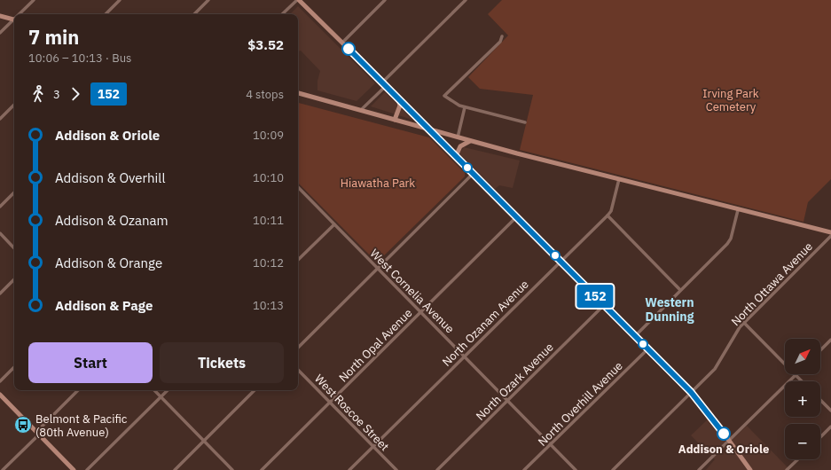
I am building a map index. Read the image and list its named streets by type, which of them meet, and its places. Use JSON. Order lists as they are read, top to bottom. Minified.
{"streets":{"street":["North Ottawa Avenue","West Cornelia Avenue","North Ozanam Avenue","North Opal Avenue","North Ozark Avenue","North Overhill Avenue","West Roscoe Street"]},"crossings":[["West Cornelia Avenue","North Ozanam Avenue"],["West Cornelia Avenue","North Opal Avenue"],["West Cornelia Avenue","North Ozark Avenue"],["West Cornelia Avenue","North Overhill Avenue"],["North Ozanam Avenue","West Roscoe Street"],["North Opal Avenue","West Roscoe Street"]],"districts":["Western Dunning"],"parks":["Irving Park Cemetery","Hiawatha Park"],"places":{"bus stop":["Belmont & Pacific (80th Avenue)"],"other":["Addison & Oriole"]},"lines":["bus line 152"],"north":"top right","page":{"on_map":"152","heading":["7 min","10:06 – 10:13 · Bus","$3.52"],"legs":["3","152","4 stops"],"list":[{"name":"Addison & Oriole","value":"10:09"},{"name":"Addison & Overhill","value":"10:10"},{"name":"Addison & Ozanam","value":"10:11"},{"name":"Addison & Orange","value":"10:12"},{"name":"Addison & Page","value":"10:13"}],"buttons":["Start","Tickets"],"map_buttons":["+","−"]}}
